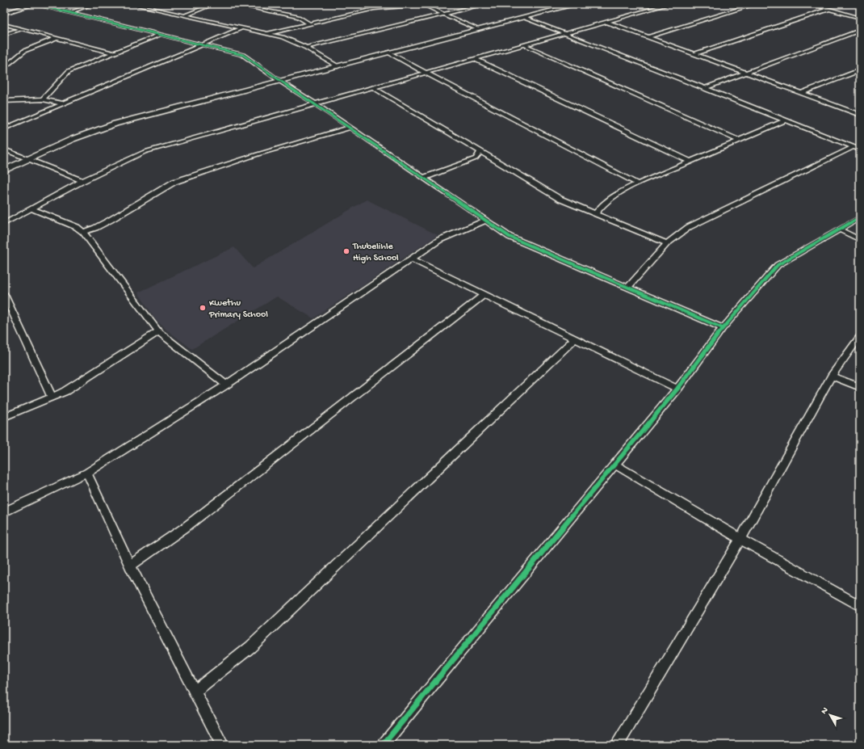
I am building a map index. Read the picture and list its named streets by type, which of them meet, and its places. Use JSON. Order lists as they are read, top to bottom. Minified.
{"places":["Thubelihle High School","Kwethu Primary School"],"north":"top left"}
